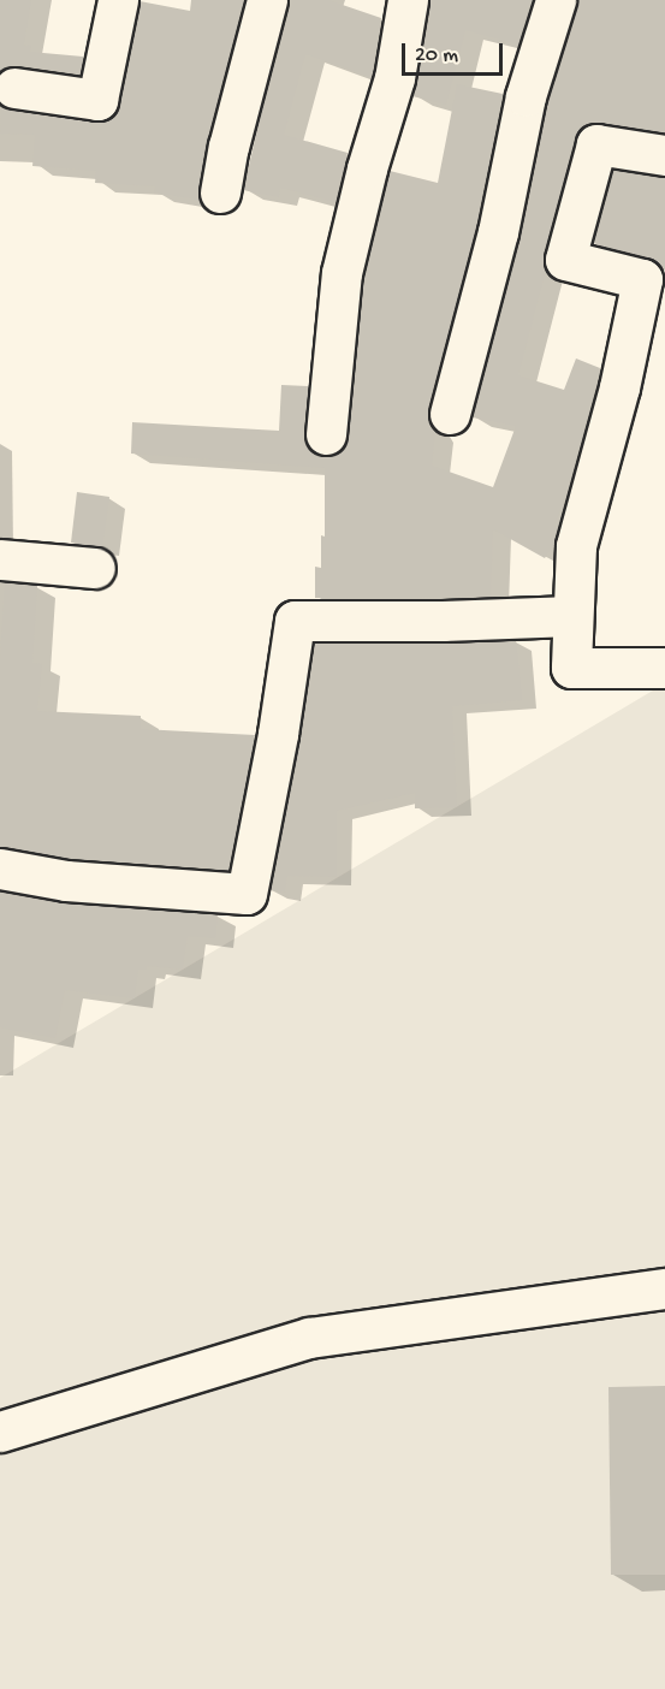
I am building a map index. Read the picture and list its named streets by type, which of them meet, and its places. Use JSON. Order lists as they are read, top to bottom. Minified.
{"scale_bar":"20 m"}
